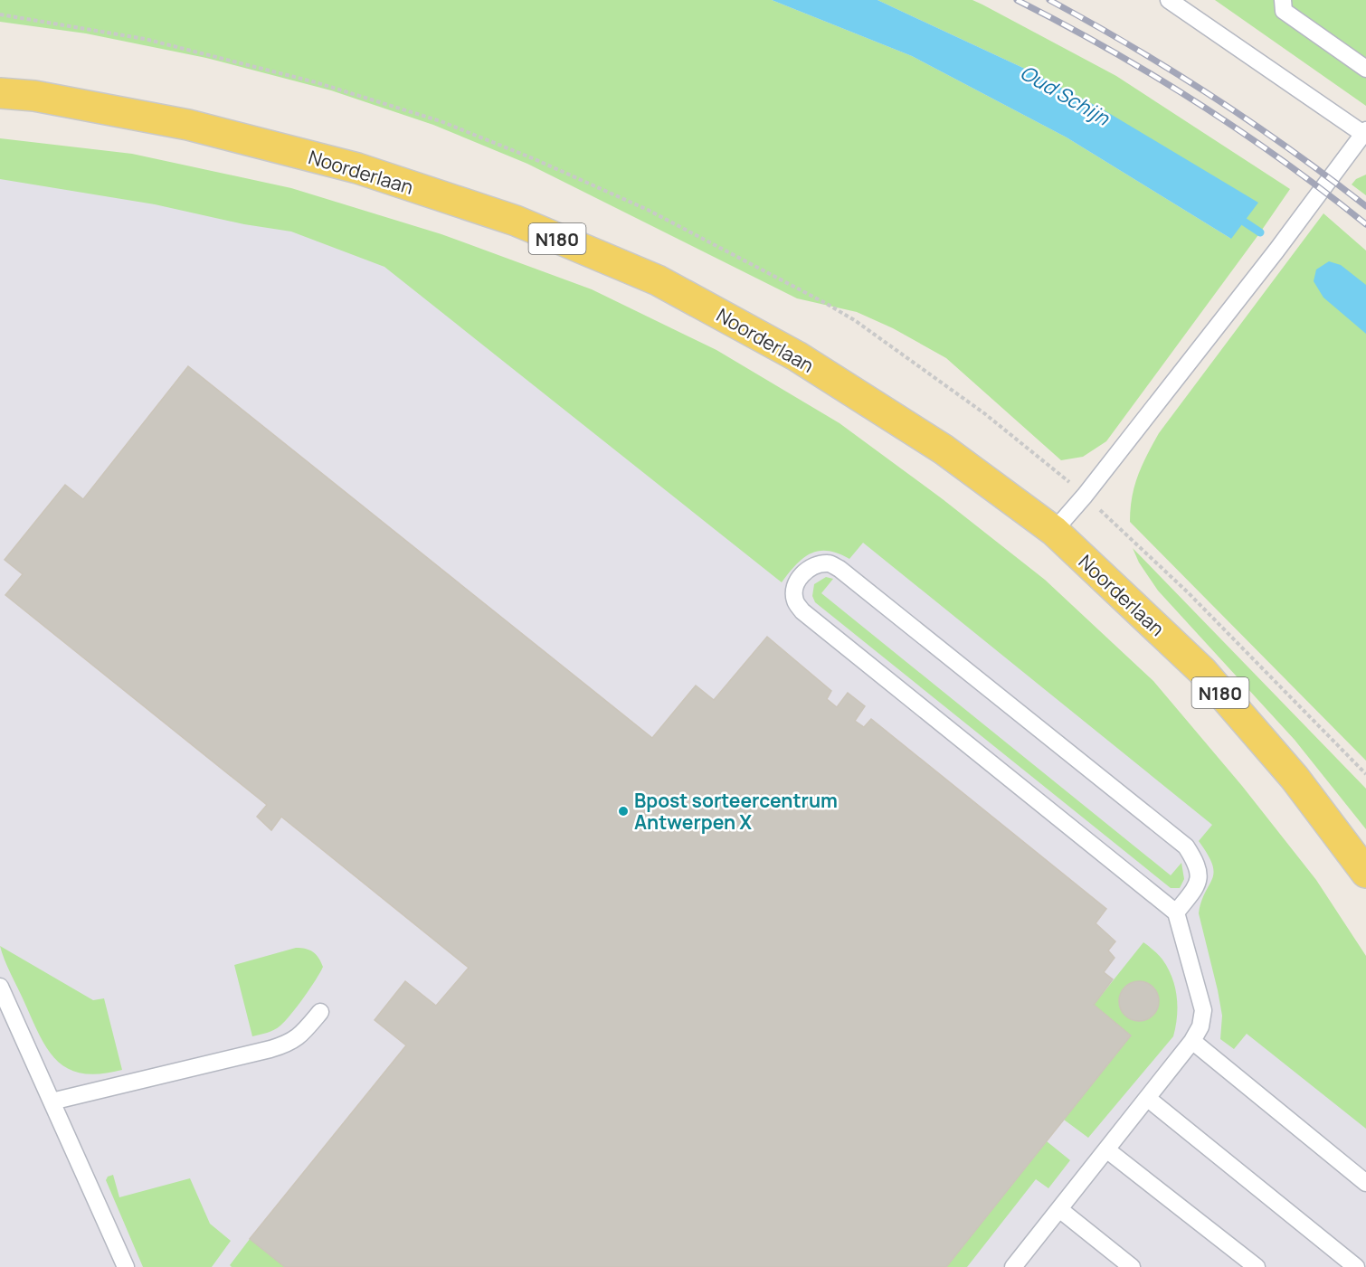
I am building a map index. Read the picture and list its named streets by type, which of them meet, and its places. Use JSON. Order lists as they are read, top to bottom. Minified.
{"streets":{"main road":["Noorderlaan","N180"]},"water":["Oud Schijn"],"places":["Bpost sorteercentrum Antwerpen X"]}
